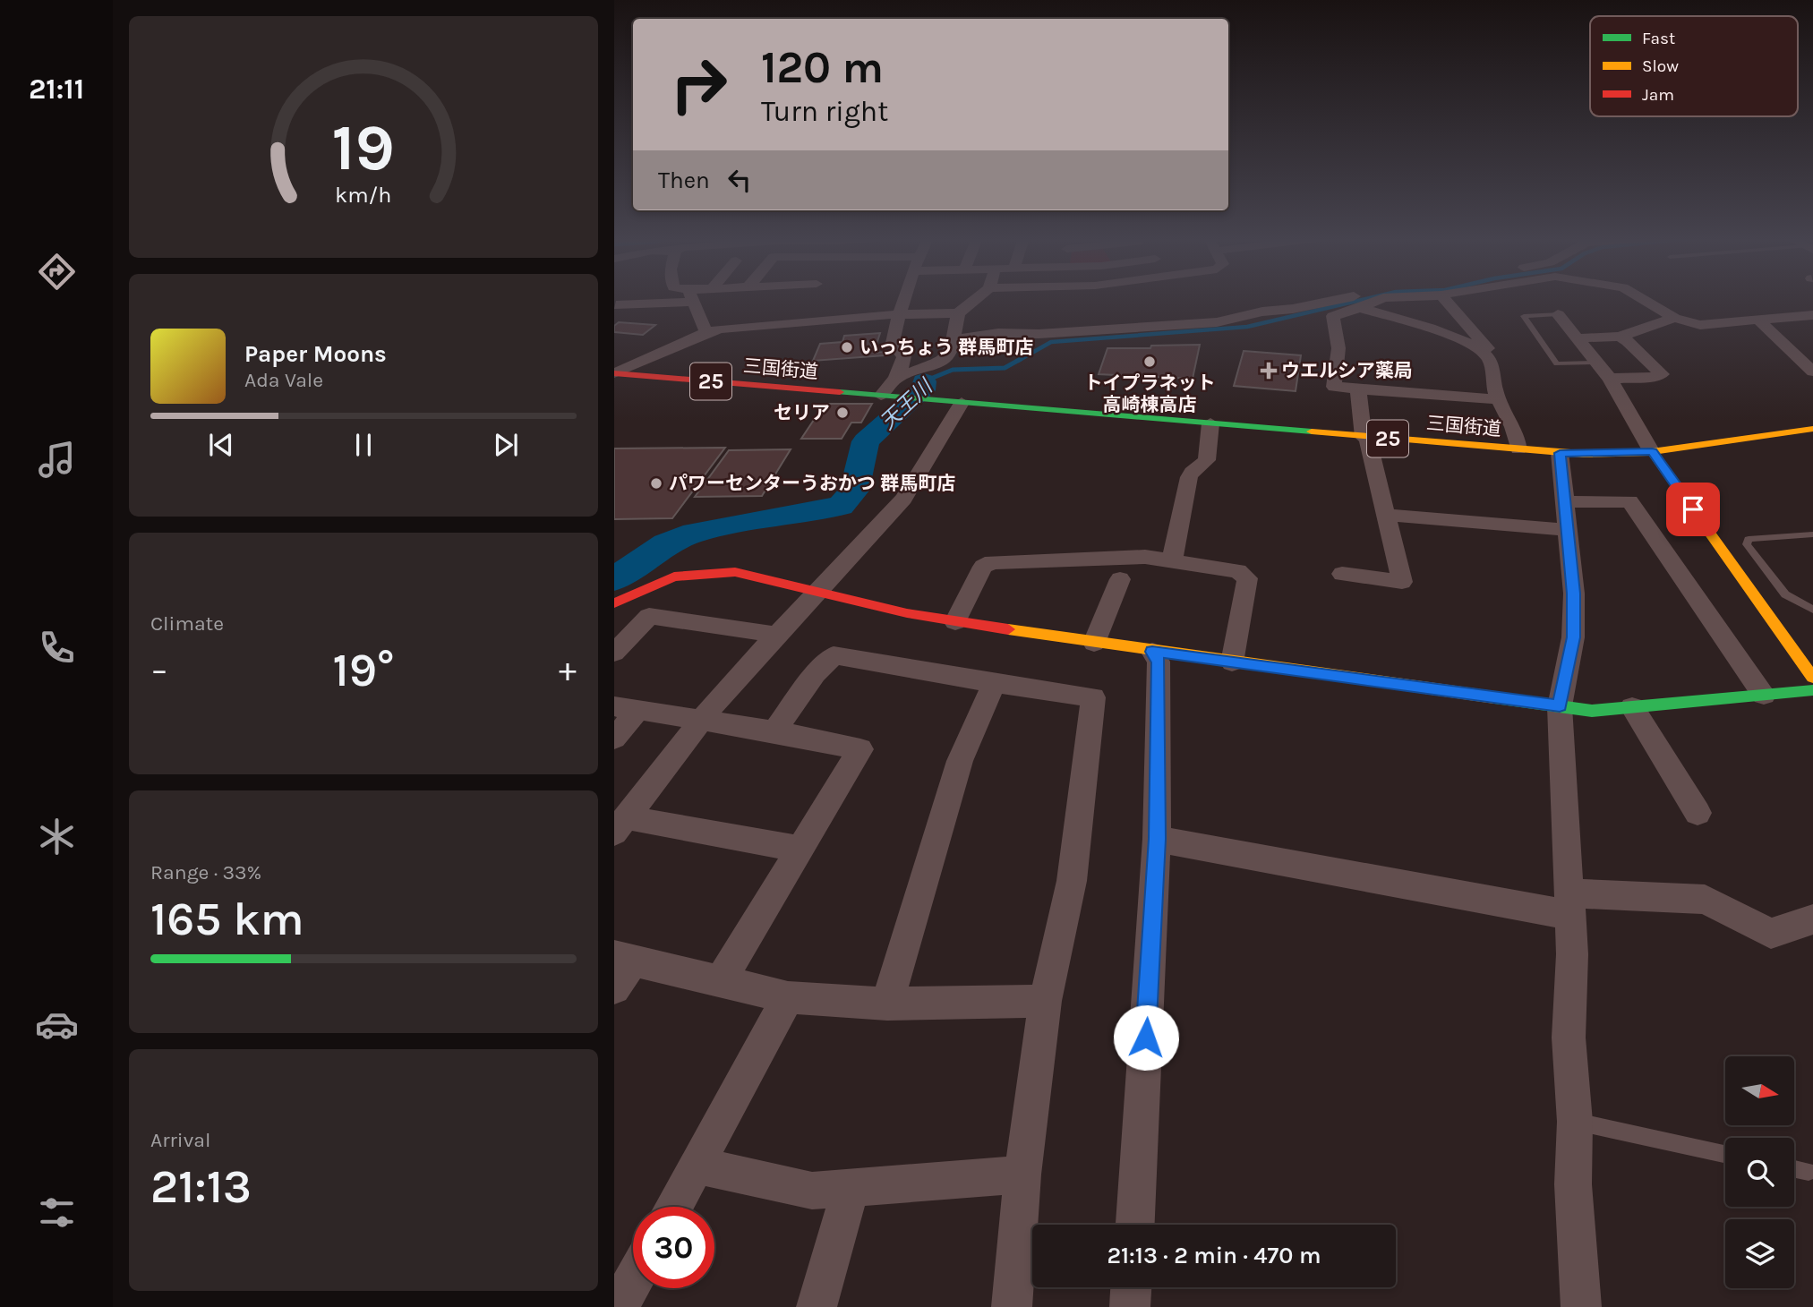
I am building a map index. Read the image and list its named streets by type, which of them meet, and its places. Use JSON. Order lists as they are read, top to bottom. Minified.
{"streets":{"main road":["三国街道","25"]},"water":["天王川"],"places":{"other":["いっちょう 群馬町店","トイプラネット 高崎棟高店","セリア","パワーセンターうおかつ 群馬町店"],"health":["ウエルシア薬局"]},"legend":["Fast","Slow","Jam"],"north":"right","page":{"tabs":"21:11","turn":["120 m","Turn right"],"then":"Then","song":["Paper Moons","Ada Vale"],"tile":["Climate",["Range · 33%","165 km"],["Arrival","21:13"]],"heat":["−","19°","+"],"limit":"30","trip":"21:13 · 2 min · 470 m","gauge":["19","km/h"]}}
